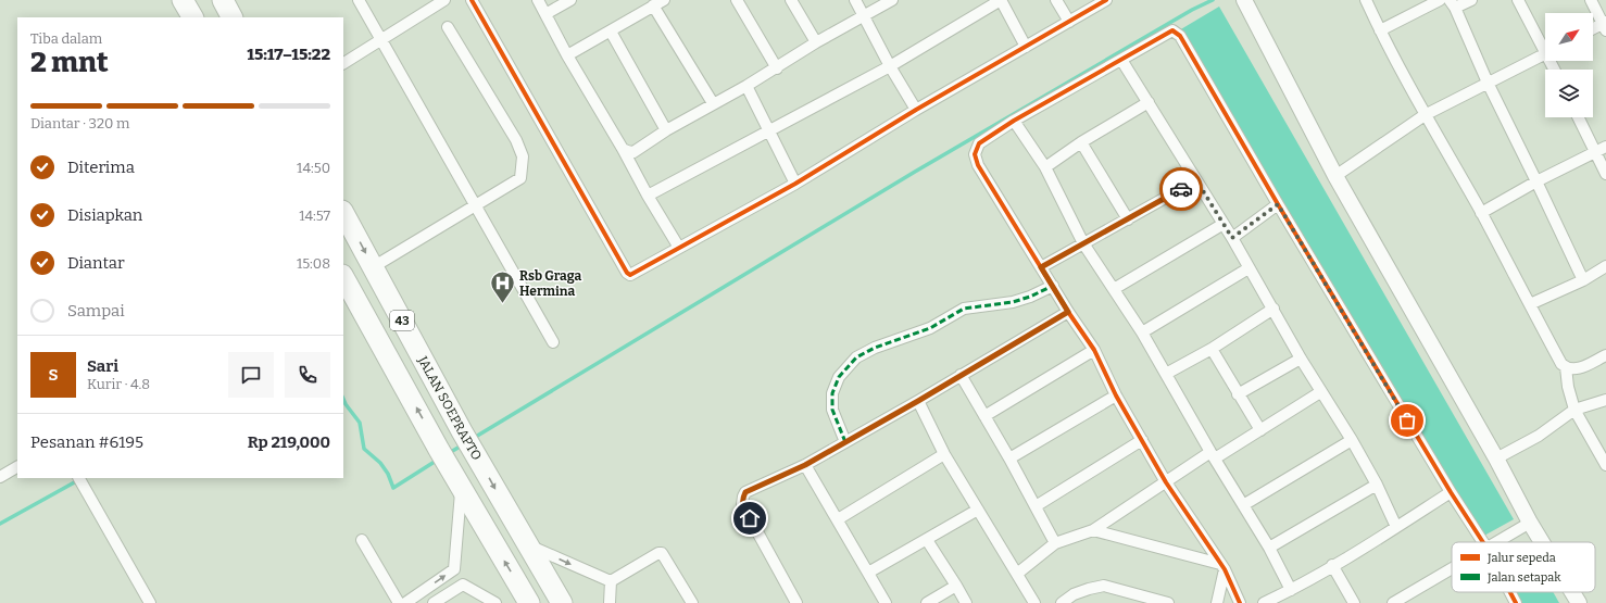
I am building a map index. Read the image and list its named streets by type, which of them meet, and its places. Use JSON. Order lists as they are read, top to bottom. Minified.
{"streets":{"highway":["43","JALAN SOEPRAPTO"]},"places":{"hospital":["Rsb Graga Hermina"]},"legend":["Jalur sepeda","Jalan setapak"],"north":"top right","page":{"heading":["2 mnt","Tiba dalam","15:17–15:22"],"panel":["Sari","Kurir · 4.8","Pesanan #6195","Rp 219,000"],"bar":"Diantar · 320 m","list":[["Diterima","14:50"],["Disiapkan","14:57"],["Diantar","15:08"],"Sampai"],"round":"S"}}
